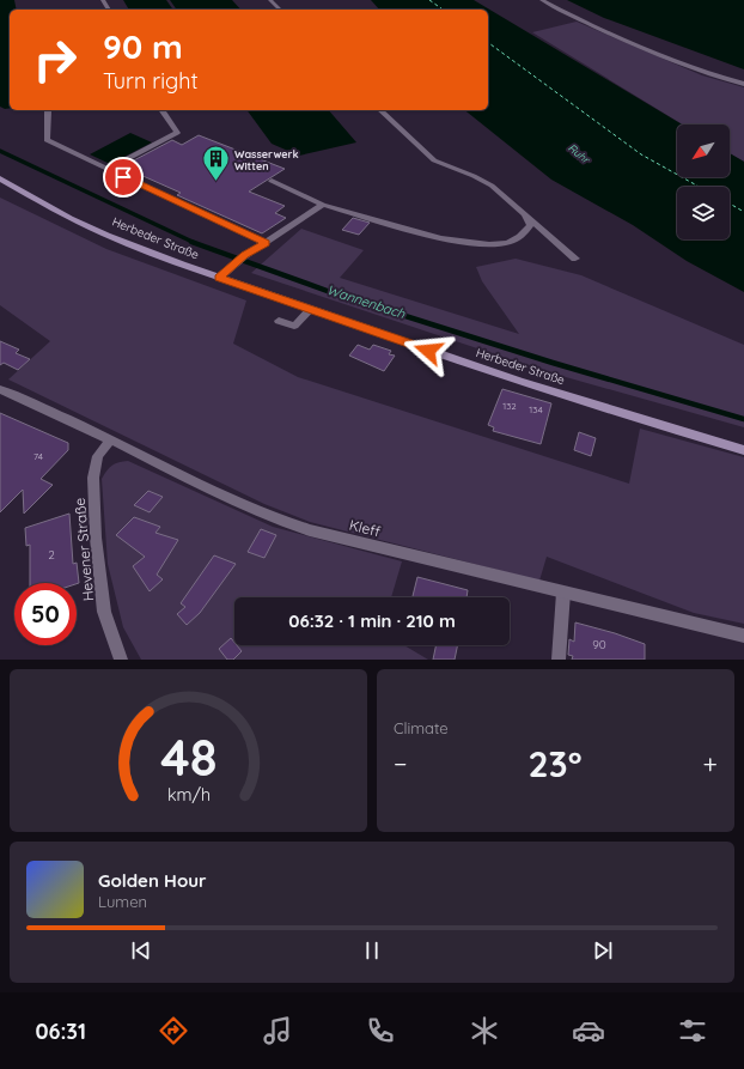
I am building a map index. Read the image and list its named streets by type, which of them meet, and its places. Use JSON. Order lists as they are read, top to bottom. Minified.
{"streets":{"main road":["Herbeder Straße"],"street":["Kleff","Hevener Straße"]},"crossings":[["Kleff","Hevener Straße"]],"water":["Ruhr","Wannenbach"],"places":{"building":["Wasserwerk Witten"]},"house_numbers":["132","134","74","2","90"],"north":"bottom left","page":{"turn":["90 m","Turn right"],"limit":"50","trip":"06:32 · 1 min · 210 m","tile":"Climate","heat":["−","23°","+"],"song":["Golden Hour","Lumen"],"tabs":"06:31","gauge":["48","km/h"]}}
